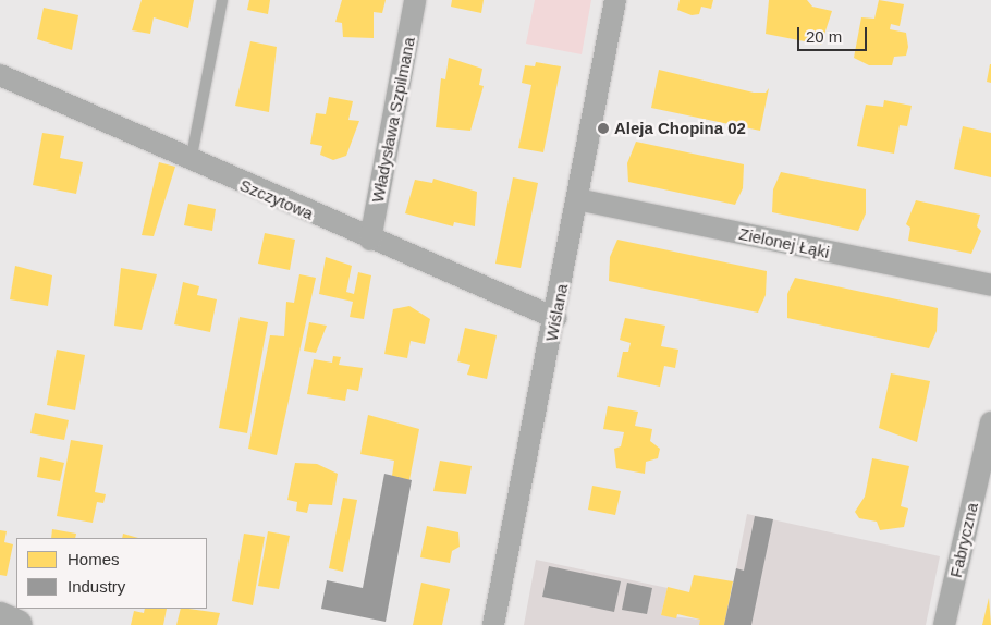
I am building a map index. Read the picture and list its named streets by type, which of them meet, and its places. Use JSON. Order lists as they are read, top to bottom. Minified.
{"streets":{"street":["Władysława Szpilmana","Szczytowa","Zielonej Łąki","Wiślana","Fabryczna"]},"crossings":[["Władysława Szpilmana","Szczytowa"],["Szczytowa","Wiślana"],["Zielonej Łąki","Wiślana"]],"places":["Aleja Chopina 02"],"legend":["Homes","Industry"],"scale_bar":"20 m"}
